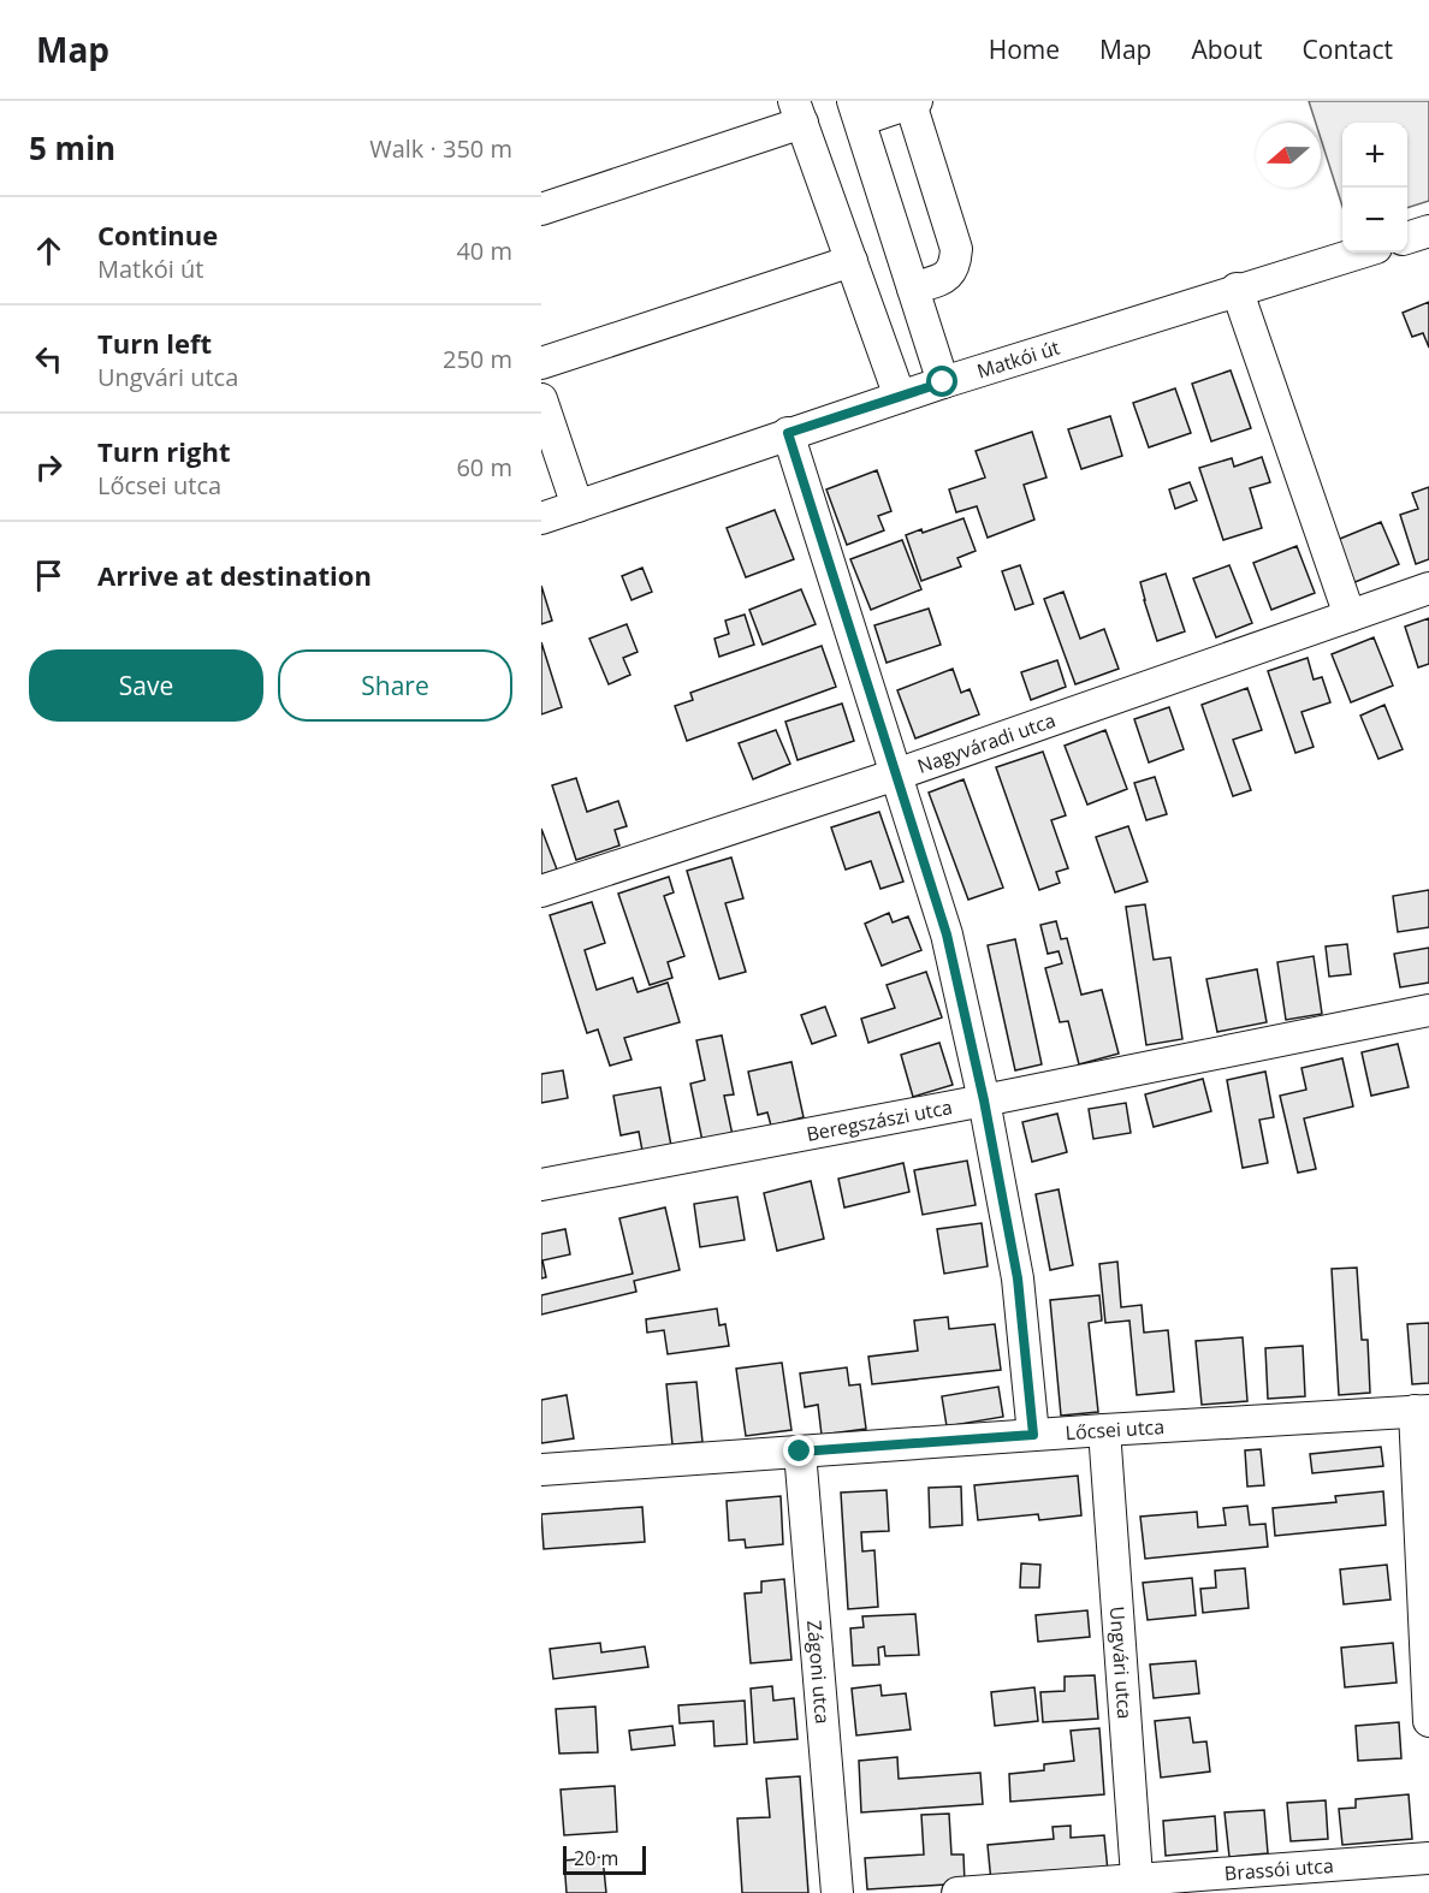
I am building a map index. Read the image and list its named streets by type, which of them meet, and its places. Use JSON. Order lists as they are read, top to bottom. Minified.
{"streets":{"street":["Matkói út","Nagyváradi utca","Beregszászi utca","Lőcsei utca","Ungvári utca","Zágoni utca","Brassói utca"]},"crossings":[["Lőcsei utca","Ungvári utca"],["Lőcsei utca","Zágoni utca"],["Ungvári utca","Brassói utca"]],"scale_bar":"20 m","north":"left","page":{"header":"Map","nav":["Home","Map","About","Contact"],"heading":["5 min","Walk · 350 m"],"map_buttons":["+","−"],"list":[["Continue","Matkói út","40 m"],["Turn left","Ungvári utca","250 m"],["Turn right","Lőcsei utca","60 m"],"Arrive at destination"],"buttons":["Save","Share"],"scale":"20 m"}}
